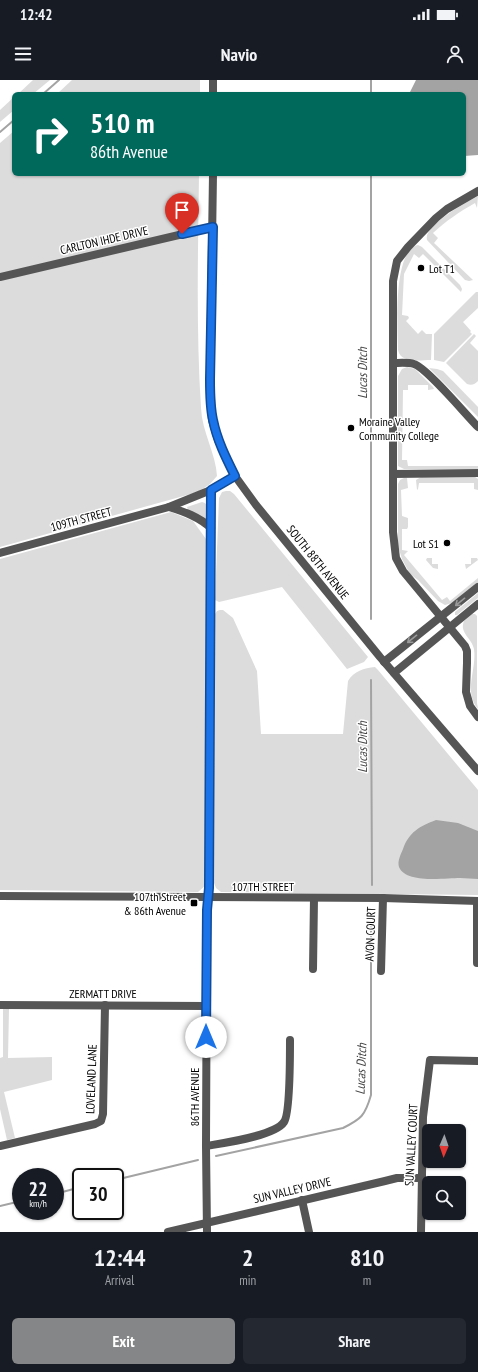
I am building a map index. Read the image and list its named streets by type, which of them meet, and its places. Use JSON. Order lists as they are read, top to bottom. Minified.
{"streets":{"street":["CARLTON IHDE DRIVE","109TH STREET","SOUTH 88TH AVENUE","107TH STREET","AVON COURT","ZERMATT DRIVE","LOVELAND LANE","86TH AVENUE","SUN VALLEY COURT","SUN VALLEY DRIVE"]},"crossings":[["109TH STREET","86TH AVENUE"],["107TH STREET","AVON COURT"],["107TH STREET","86TH AVENUE"],["ZERMATT DRIVE","LOVELAND LANE"],["ZERMATT DRIVE","86TH AVENUE"],["86TH AVENUE","SUN VALLEY DRIVE"],["SUN VALLEY COURT","SUN VALLEY DRIVE"]],"water":["Lucas Ditch"],"places":{"other":["Lot T1","Moraine Valley Community College","Lot S1"],"transit":["107th Street & 86th Avenue"]},"north":"bottom","page":{"status":"12:42","header":"Navio","turn":["510 m","86th Avenue"],"speed":"22 km/h","limit":"30","eta":["12:44","Arrival","2","min","810","m"],"buttons":["Exit","Share"]}}
